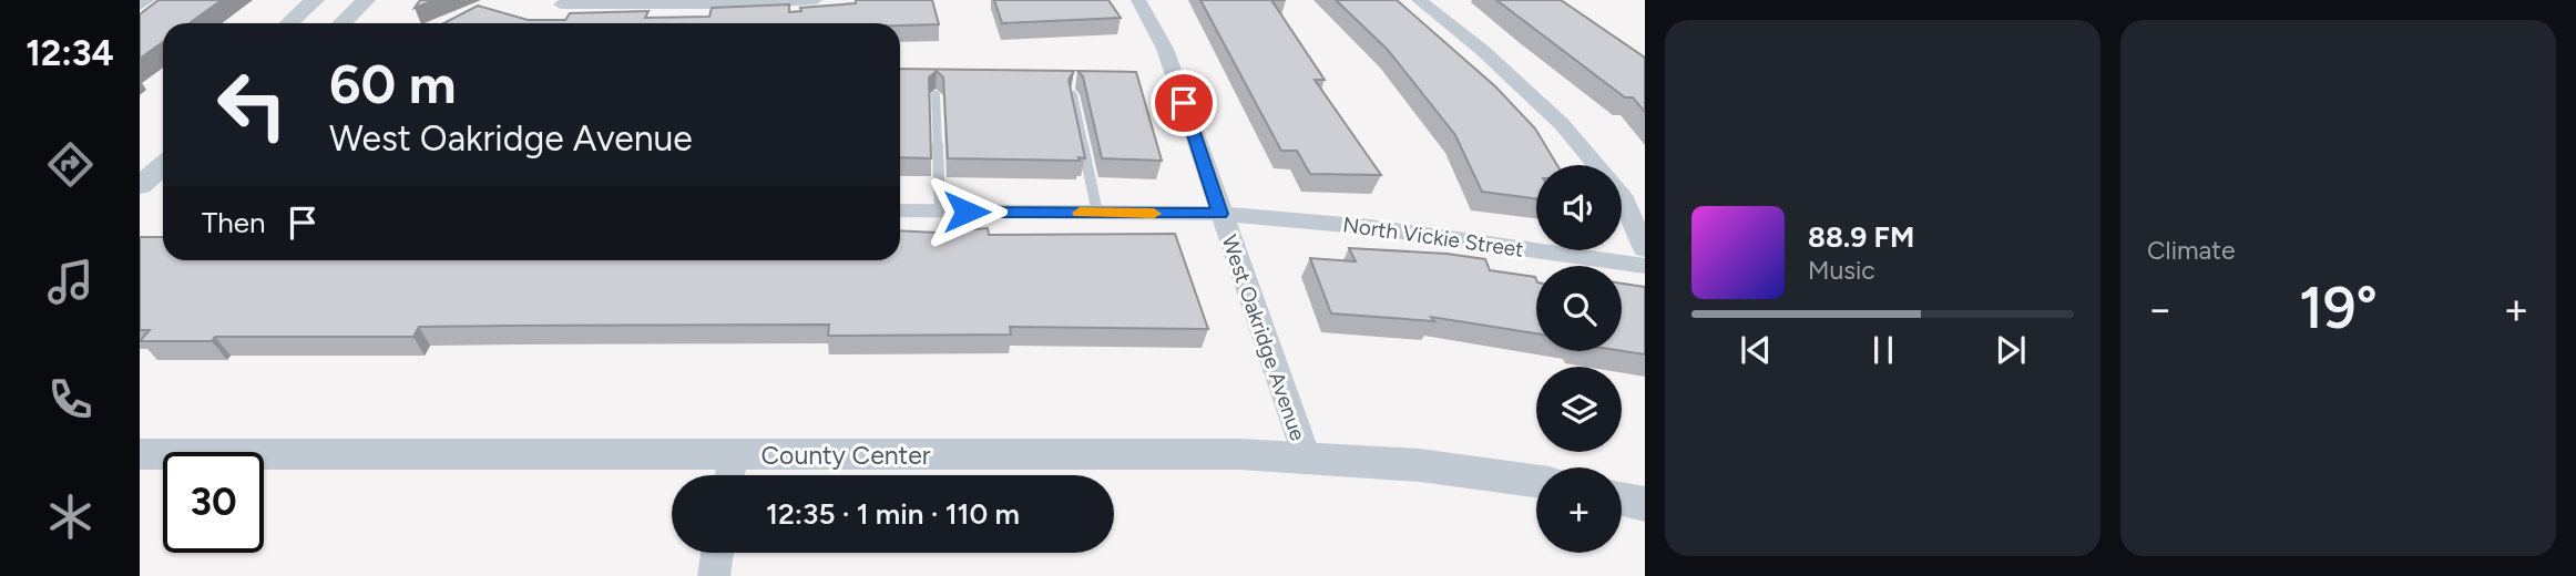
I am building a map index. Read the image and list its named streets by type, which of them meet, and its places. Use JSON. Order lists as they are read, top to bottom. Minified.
{"streets":{"street":["North Vickie Street","West Oakridge Avenue","County Center"]},"crossings":[["North Vickie Street","West Oakridge Avenue"],["West Oakridge Avenue","County Center"]],"page":{"tabs":"12:34","tile":"Climate","turn":["60 m","West Oakridge Avenue"],"map_buttons":"+","then":"Then","song":["88.9 FM","Music"],"heat":["−","19°","+"],"limit":"30","trip":"12:35 · 1 min · 110 m"}}
